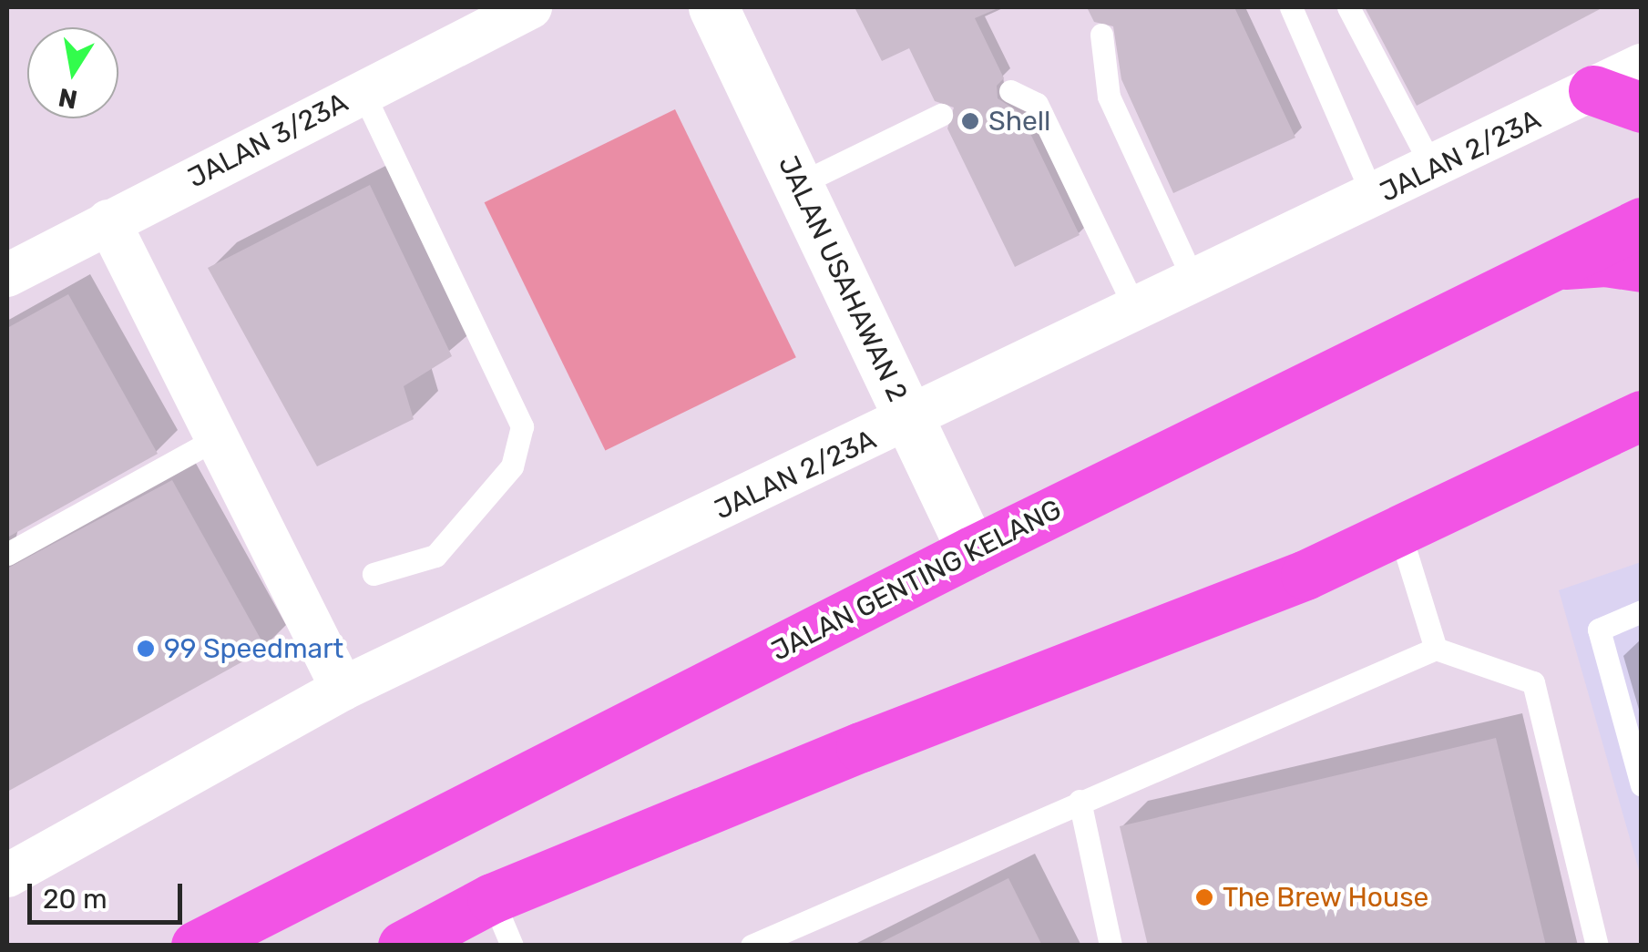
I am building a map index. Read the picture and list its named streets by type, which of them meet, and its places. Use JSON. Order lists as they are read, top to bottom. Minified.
{"streets":{"main road":["JALAN GENTING KELANG"],"street":["JALAN 3/23A","JALAN 2/23A","JALAN USAHAWAN 2"]},"crossings":[["JALAN 2/23A","JALAN USAHAWAN 2"],["JALAN USAHAWAN 2","JALAN GENTING KELANG"]],"places":["Shell","99 Speedmart","The Brew House"],"scale_bar":"20 m","north":"bottom"}
